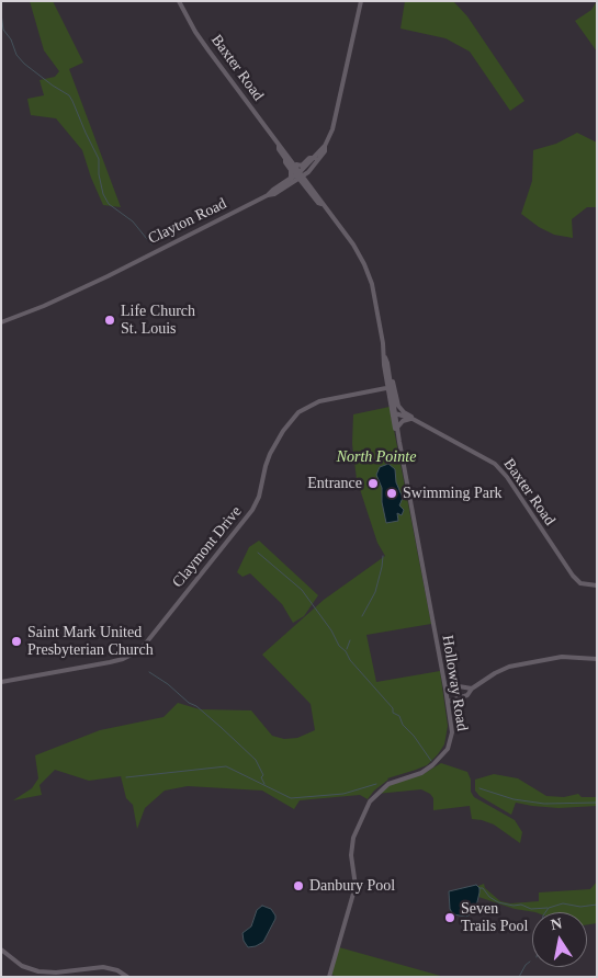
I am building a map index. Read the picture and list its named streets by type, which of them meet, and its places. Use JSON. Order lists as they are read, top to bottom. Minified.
{"streets":{"main road":["Baxter Road","Clayton Road","Claymont Drive","Holloway Road"]},"crossings":[["Baxter Road","Clayton Road"],["Baxter Road","Claymont Drive"],["Baxter Road","Holloway Road"]],"parks":["North Pointe"],"places":["Life Church St. Louis","Entrance","Swimming Park","Saint Mark United Presbyterian Church","Danbury Pool","Seven Trails Pool"],"north":"top"}
